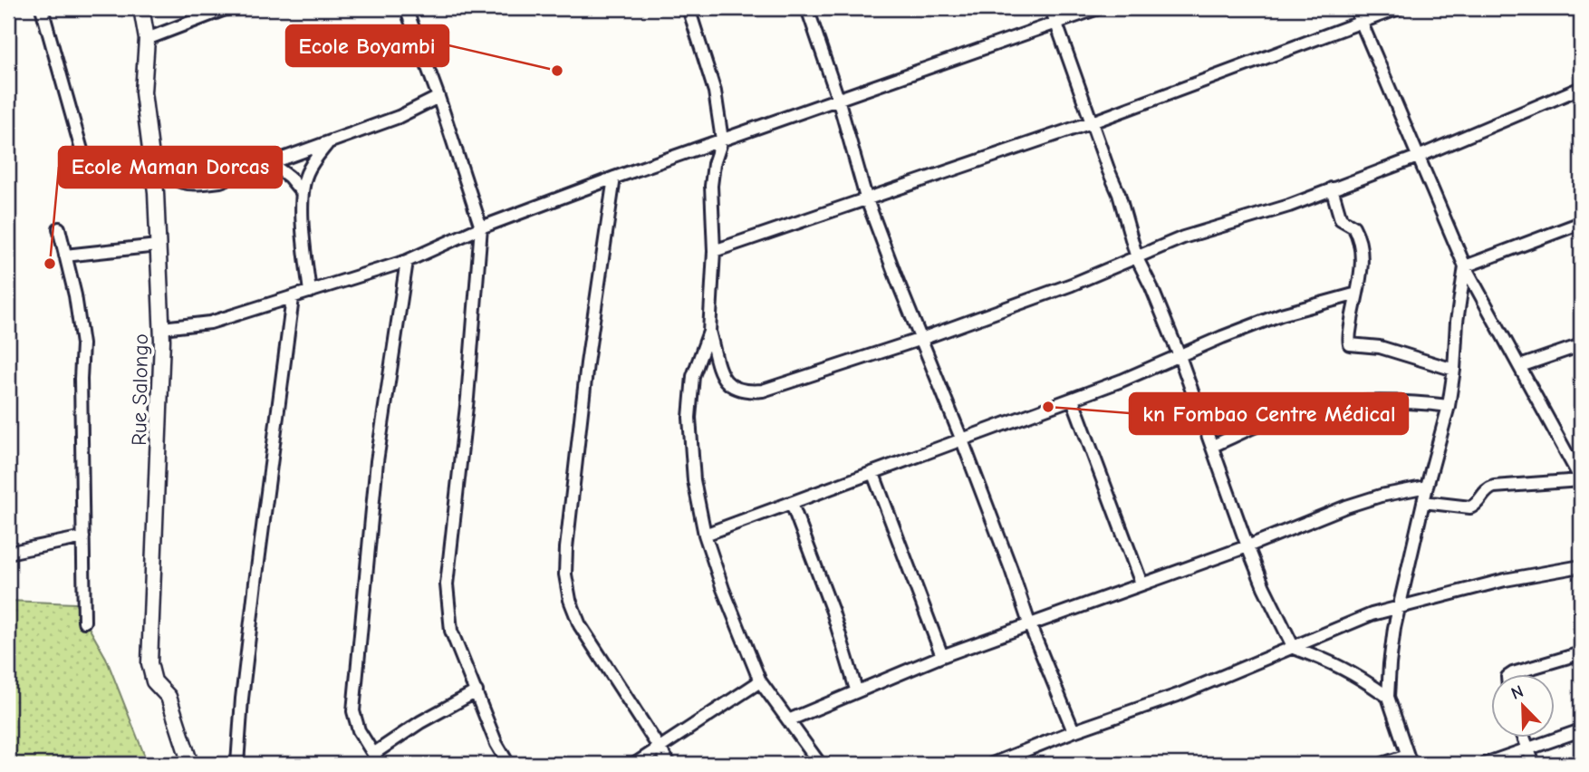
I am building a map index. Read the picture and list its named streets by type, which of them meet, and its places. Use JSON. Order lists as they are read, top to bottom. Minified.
{"streets":{"street":["Rue Salongo"]},"places":["Ecole Boyambi","Ecole Maman Dorcas","kn Fombao Centre Médical"],"north":"top left"}
